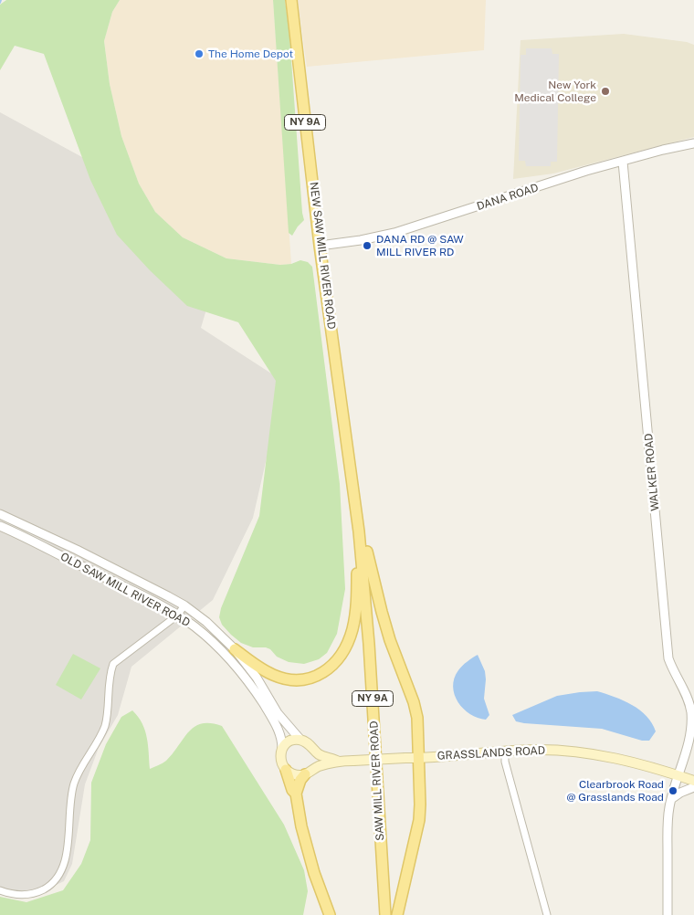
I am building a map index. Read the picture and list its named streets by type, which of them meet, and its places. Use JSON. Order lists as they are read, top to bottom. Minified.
{"streets":{"main road":["NY 9A","NEW SAW MILL RIVER ROAD","OLD SAW MILL RIVER ROAD","GRASSLANDS ROAD","SAW MILL RIVER ROAD"],"street":["DANA ROAD","WALKER ROAD"]},"crossings":[["DANA ROAD","NEW SAW MILL RIVER ROAD"],["DANA ROAD","WALKER ROAD"],["NEW SAW MILL RIVER ROAD","SAW MILL RIVER ROAD"],["WALKER ROAD","GRASSLANDS ROAD"],["OLD SAW MILL RIVER ROAD","GRASSLANDS ROAD"]],"places":["The Home Depot","New York Medical College","DANA RD @ SAW MILL RIVER RD","Clearbrook Road @ Grasslands Road"]}
